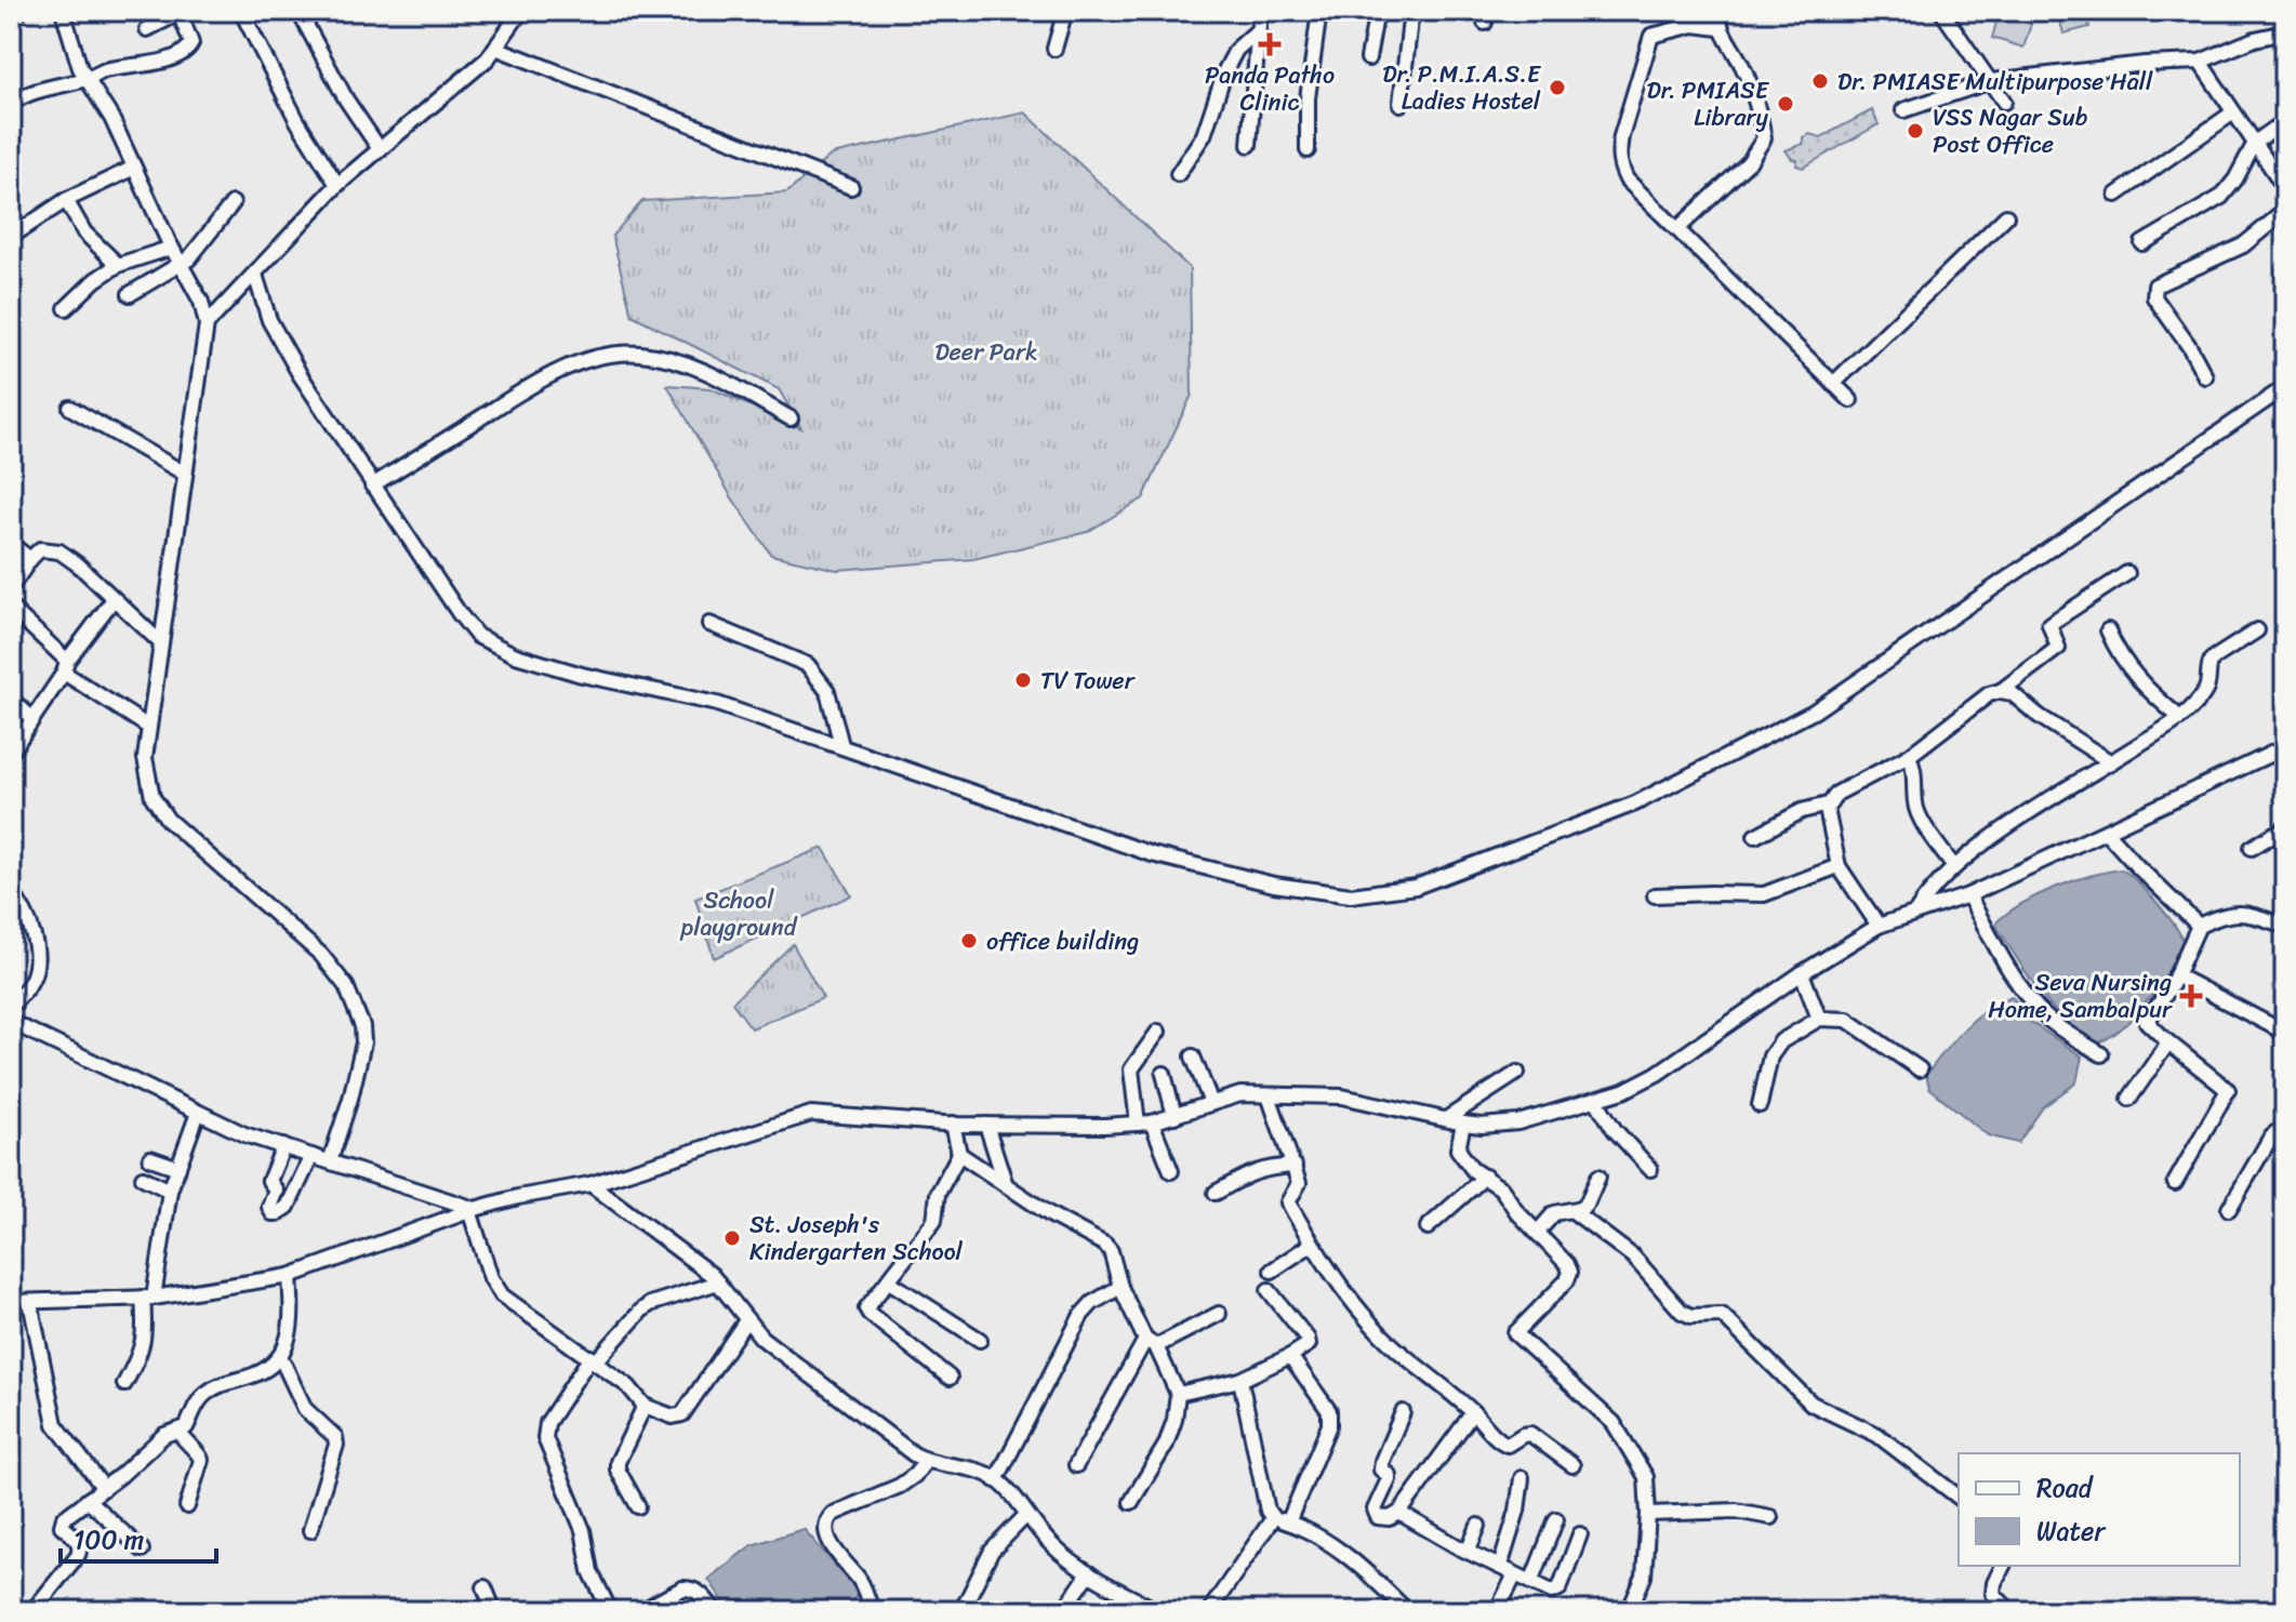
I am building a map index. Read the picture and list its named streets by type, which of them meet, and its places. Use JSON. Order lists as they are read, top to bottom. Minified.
{"parks":["Deer Park","School playground"],"places":{"health":["Panda Patho Clinic","Seva Nursing Home, Sambalpur"],"other":["Dr. PMIASE Multipurpose Hall","Dr. P.M.I.A.S.E Ladies Hostel","Dr. PMIASE Library","VSS Nagar Sub Post Office","TV Tower","office building","St. Joseph's Kindergarten School"]},"legend":["Road","Water"],"scale_bar":"100 m"}
